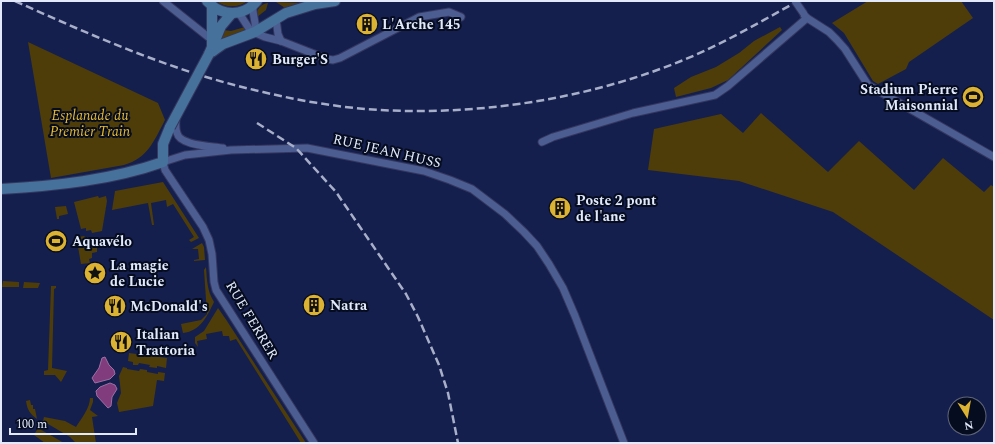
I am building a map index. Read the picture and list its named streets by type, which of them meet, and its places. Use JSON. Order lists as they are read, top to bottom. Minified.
{"streets":{"street":["RUE JEAN HUSS","RUE FERRER"]},"crossings":[["RUE JEAN HUSS","RUE FERRER"]],"parks":["Esplanade du Premier Train"],"places":{"building":["L'Arche 145","Poste 2 pont de l'ane","Natra"],"restaurant":["Burger'S","McDonald's","Italian Trattoria"],"sports":["Stadium Pierre Maisonnial","Aquavélo"],"place":["La magie de Lucie"]},"scale_bar":"100 m","north":"bottom"}
